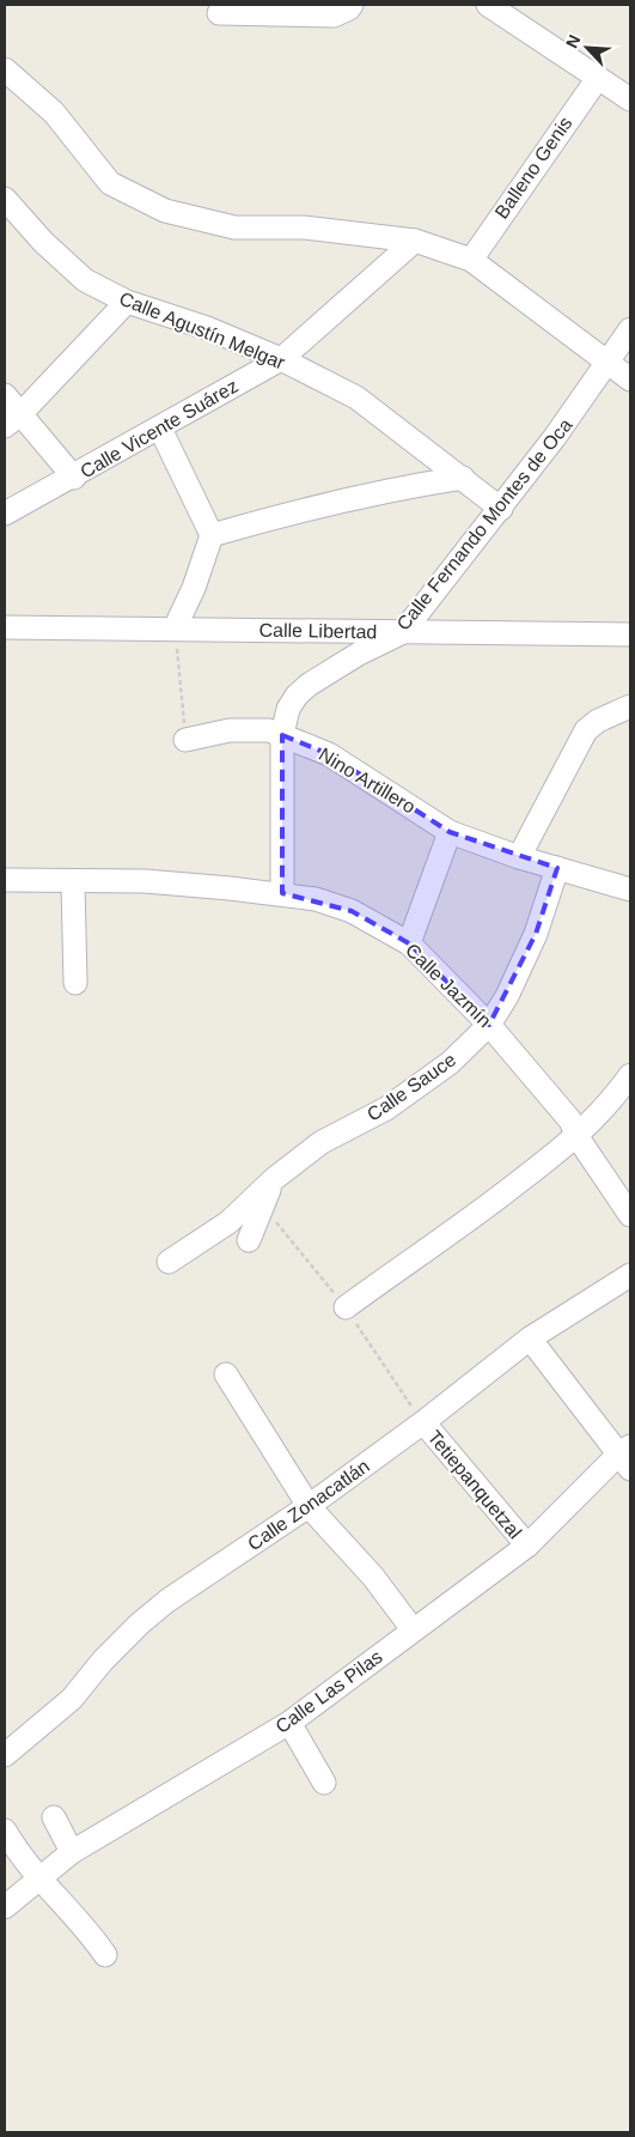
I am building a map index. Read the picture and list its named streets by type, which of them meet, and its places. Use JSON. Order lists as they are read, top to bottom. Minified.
{"streets":{"street":["Balleno Genis","Calle Agustín Melgar","Calle Vicente Suárez","Calle Fernando Montes de Oca","Calle Libertad","Nino Artillero","Calle Jazmín","Calle Sauce","Tetiepanquetzal","Calle Zonacatlán","Calle Las Pilas"]},"crossings":[["Calle Agustín Melgar","Calle Vicente Suárez"],["Calle Agustín Melgar","Calle Fernando Montes de Oca"],["Calle Fernando Montes de Oca","Calle Libertad"],["Calle Fernando Montes de Oca","Nino Artillero"],["Calle Fernando Montes de Oca","Calle Jazmín"],["Nino Artillero","Calle Sauce"],["Calle Jazmín","Calle Sauce"],["Tetiepanquetzal","Calle Zonacatlán"],["Tetiepanquetzal","Calle Las Pilas"]],"north":"top left"}
